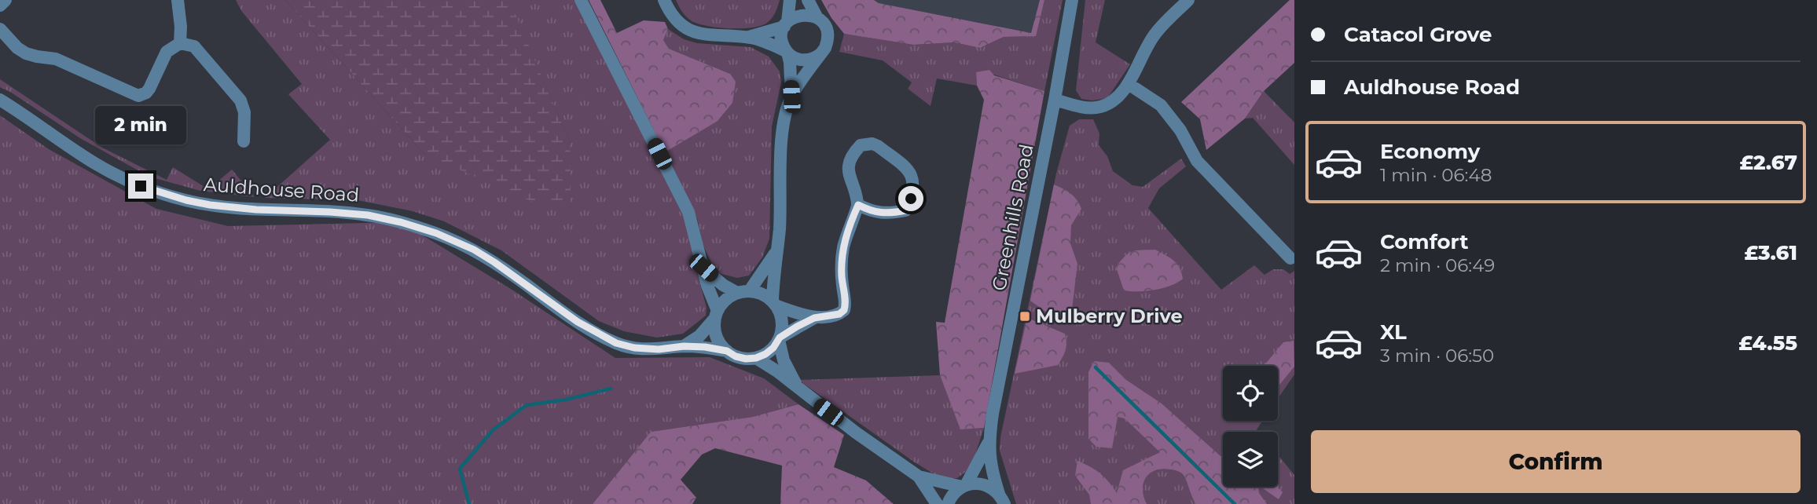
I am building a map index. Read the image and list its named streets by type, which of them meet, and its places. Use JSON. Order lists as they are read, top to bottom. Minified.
{"streets":{"street":["Auldhouse Road","Greenhills Road"]},"places":{"transit":["Mulberry Drive"]},"page":{"banner":["Catacol Grove","Auldhouse Road"],"bubble":"2 min","list":[{"name":"Economy","note":"1 min · 06:48","value":"£2.67"},{"name":"Comfort","note":"2 min · 06:49","value":"£3.61"},{"name":"XL","note":"3 min · 06:50","value":"£4.55"}],"buttons":"Confirm"}}
